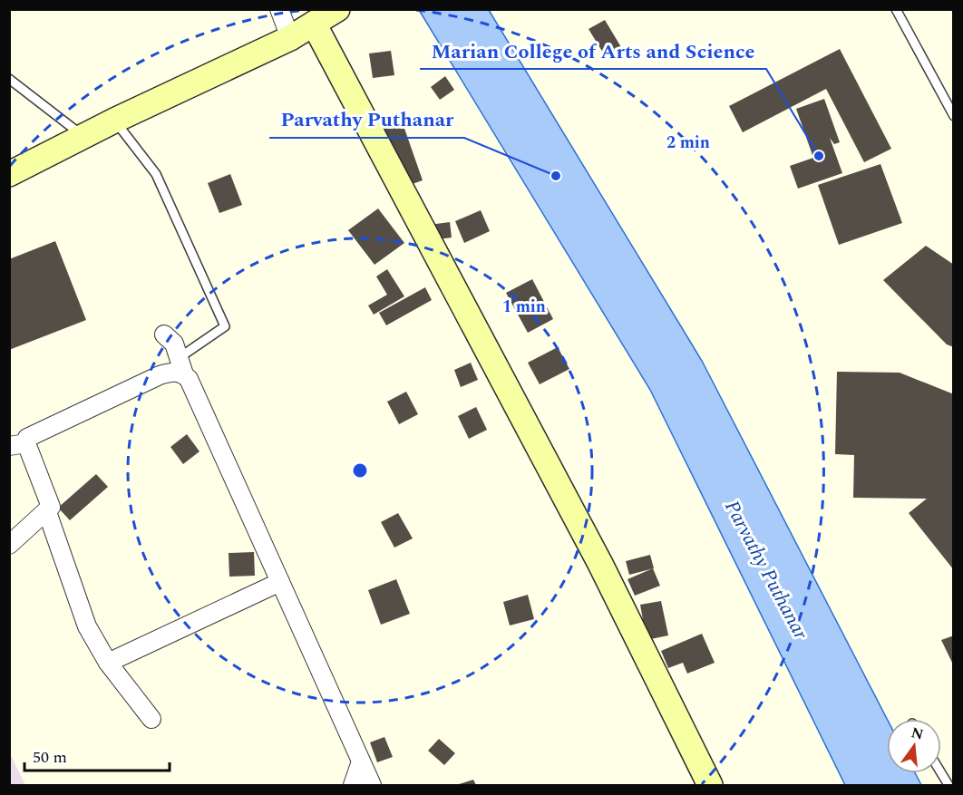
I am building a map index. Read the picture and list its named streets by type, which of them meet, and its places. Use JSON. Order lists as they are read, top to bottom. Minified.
{"water":["Parvathy Puthanar"],"places":["Marian College of Arts and Science","Parvathy Puthanar"],"scale_bar":"50 m","north":"top","rings":["2 min","1 min"]}
